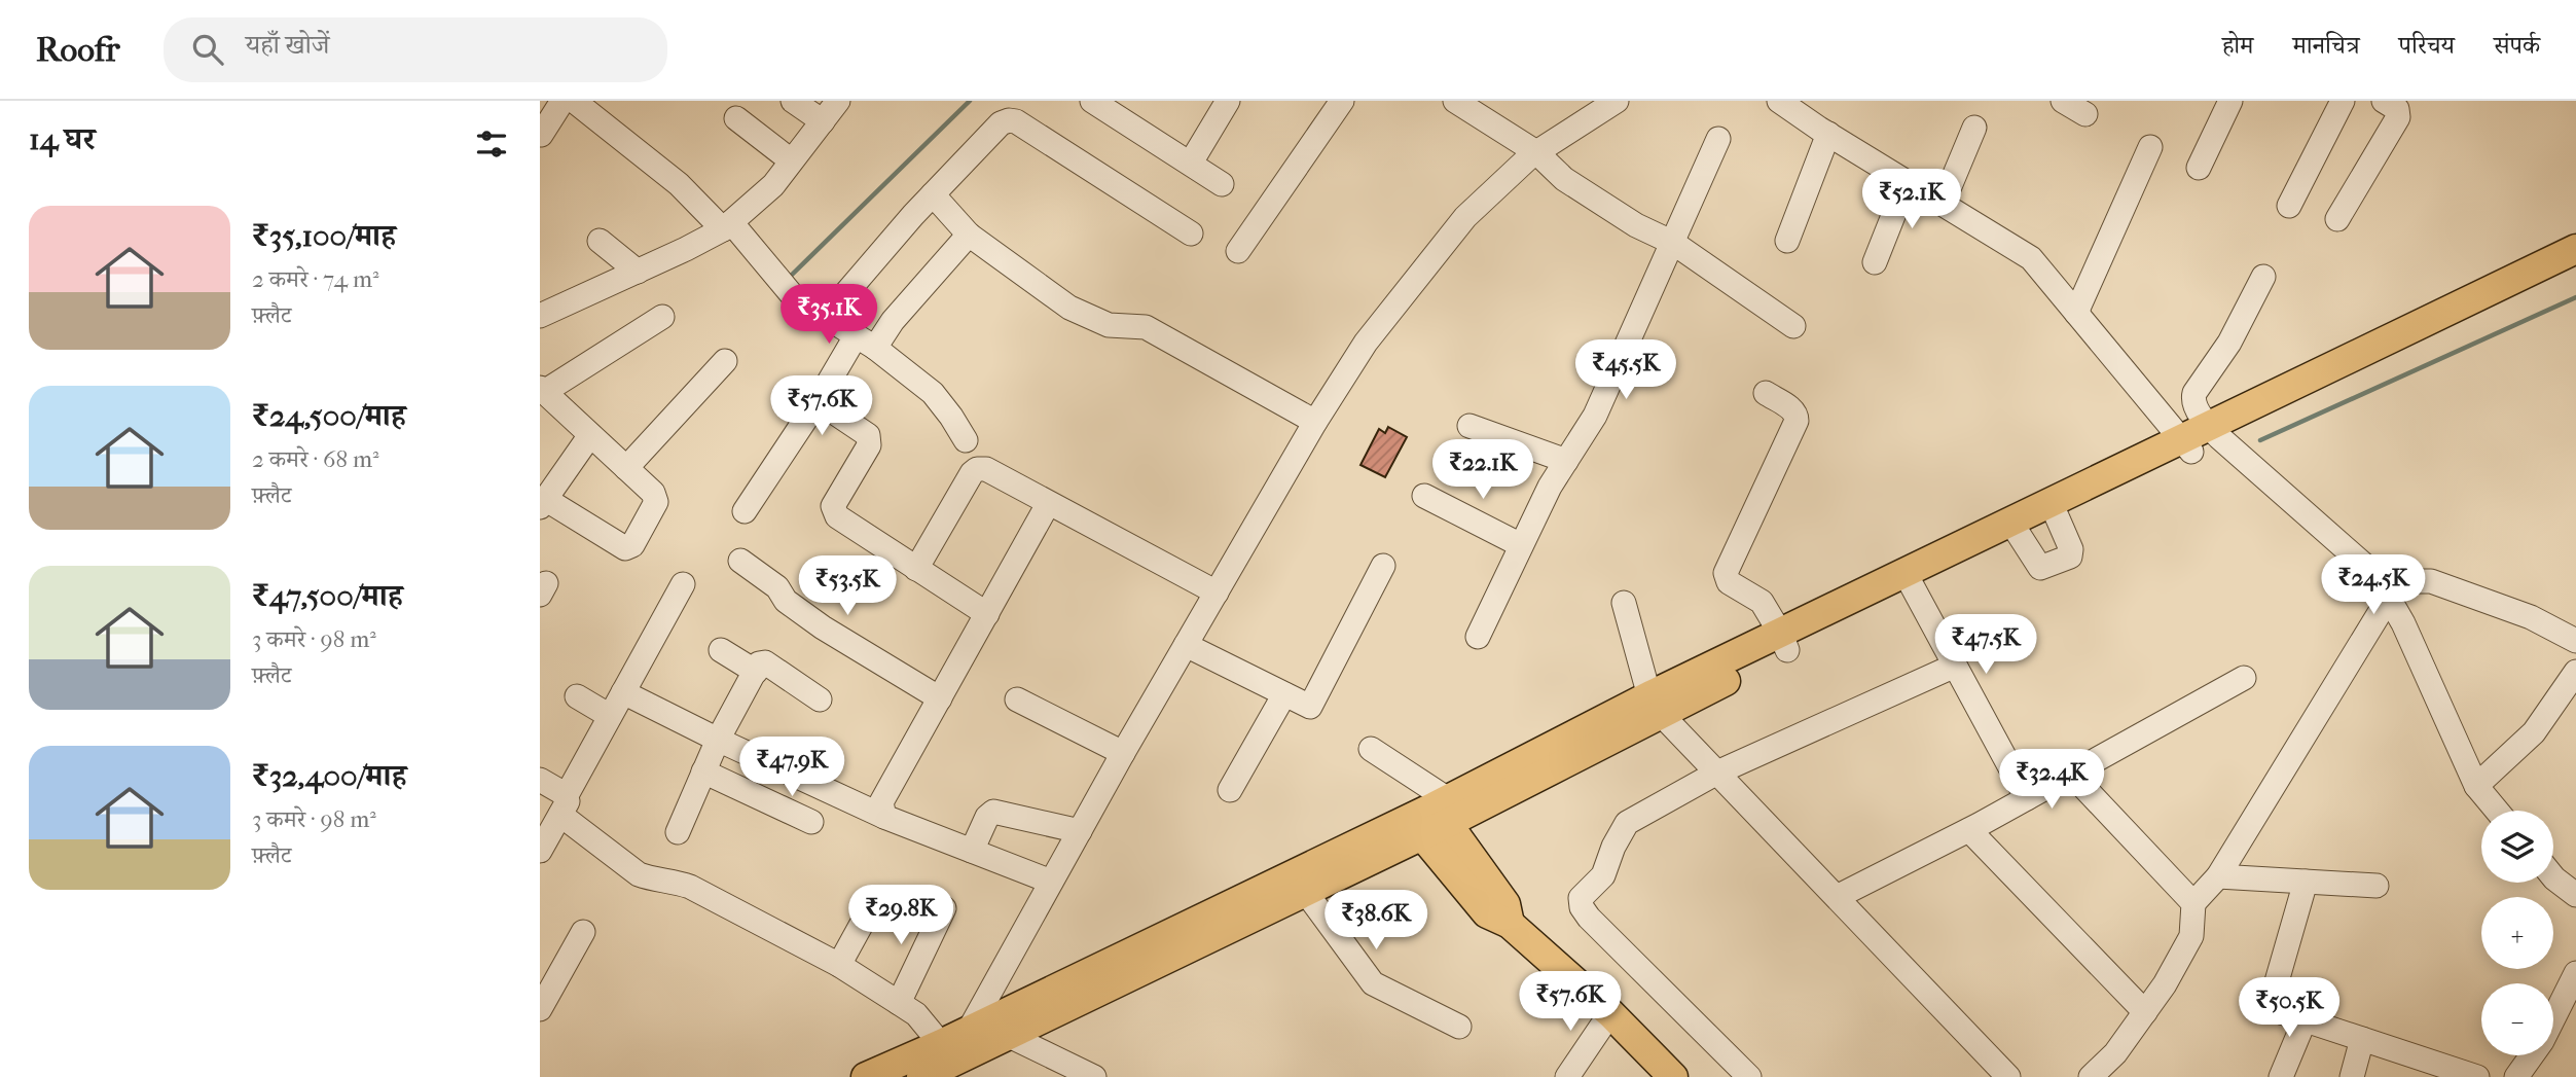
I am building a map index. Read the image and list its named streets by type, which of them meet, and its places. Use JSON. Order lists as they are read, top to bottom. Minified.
{"page":{"header":"Roofr","search":"यहाँ खोजें","nav":["होम","मानचित्र","परिचय","संपर्क"],"heading":"14 घर","price":["₹52.1K","₹35.1K","₹45.5K","₹57.6K","₹22.1K","₹24.5K","₹53.5K","₹47.5K","₹47.9K","₹32.4K","₹29.8K","₹38.6K","₹57.6K","₹50.5K"],"list":[{"name":"₹35,100/माह","note":"2 कमरे · 74 m² · फ़्लैट"},{"name":"₹24,500/माह","note":"2 कमरे · 68 m² · फ़्लैट"},{"name":"₹47,500/माह","note":"3 कमरे · 98 m² · फ़्लैट"},{"name":"₹32,400/माह","note":"3 कमरे · 98 m² · फ़्लैट"}],"map_buttons":["+","−"]}}
